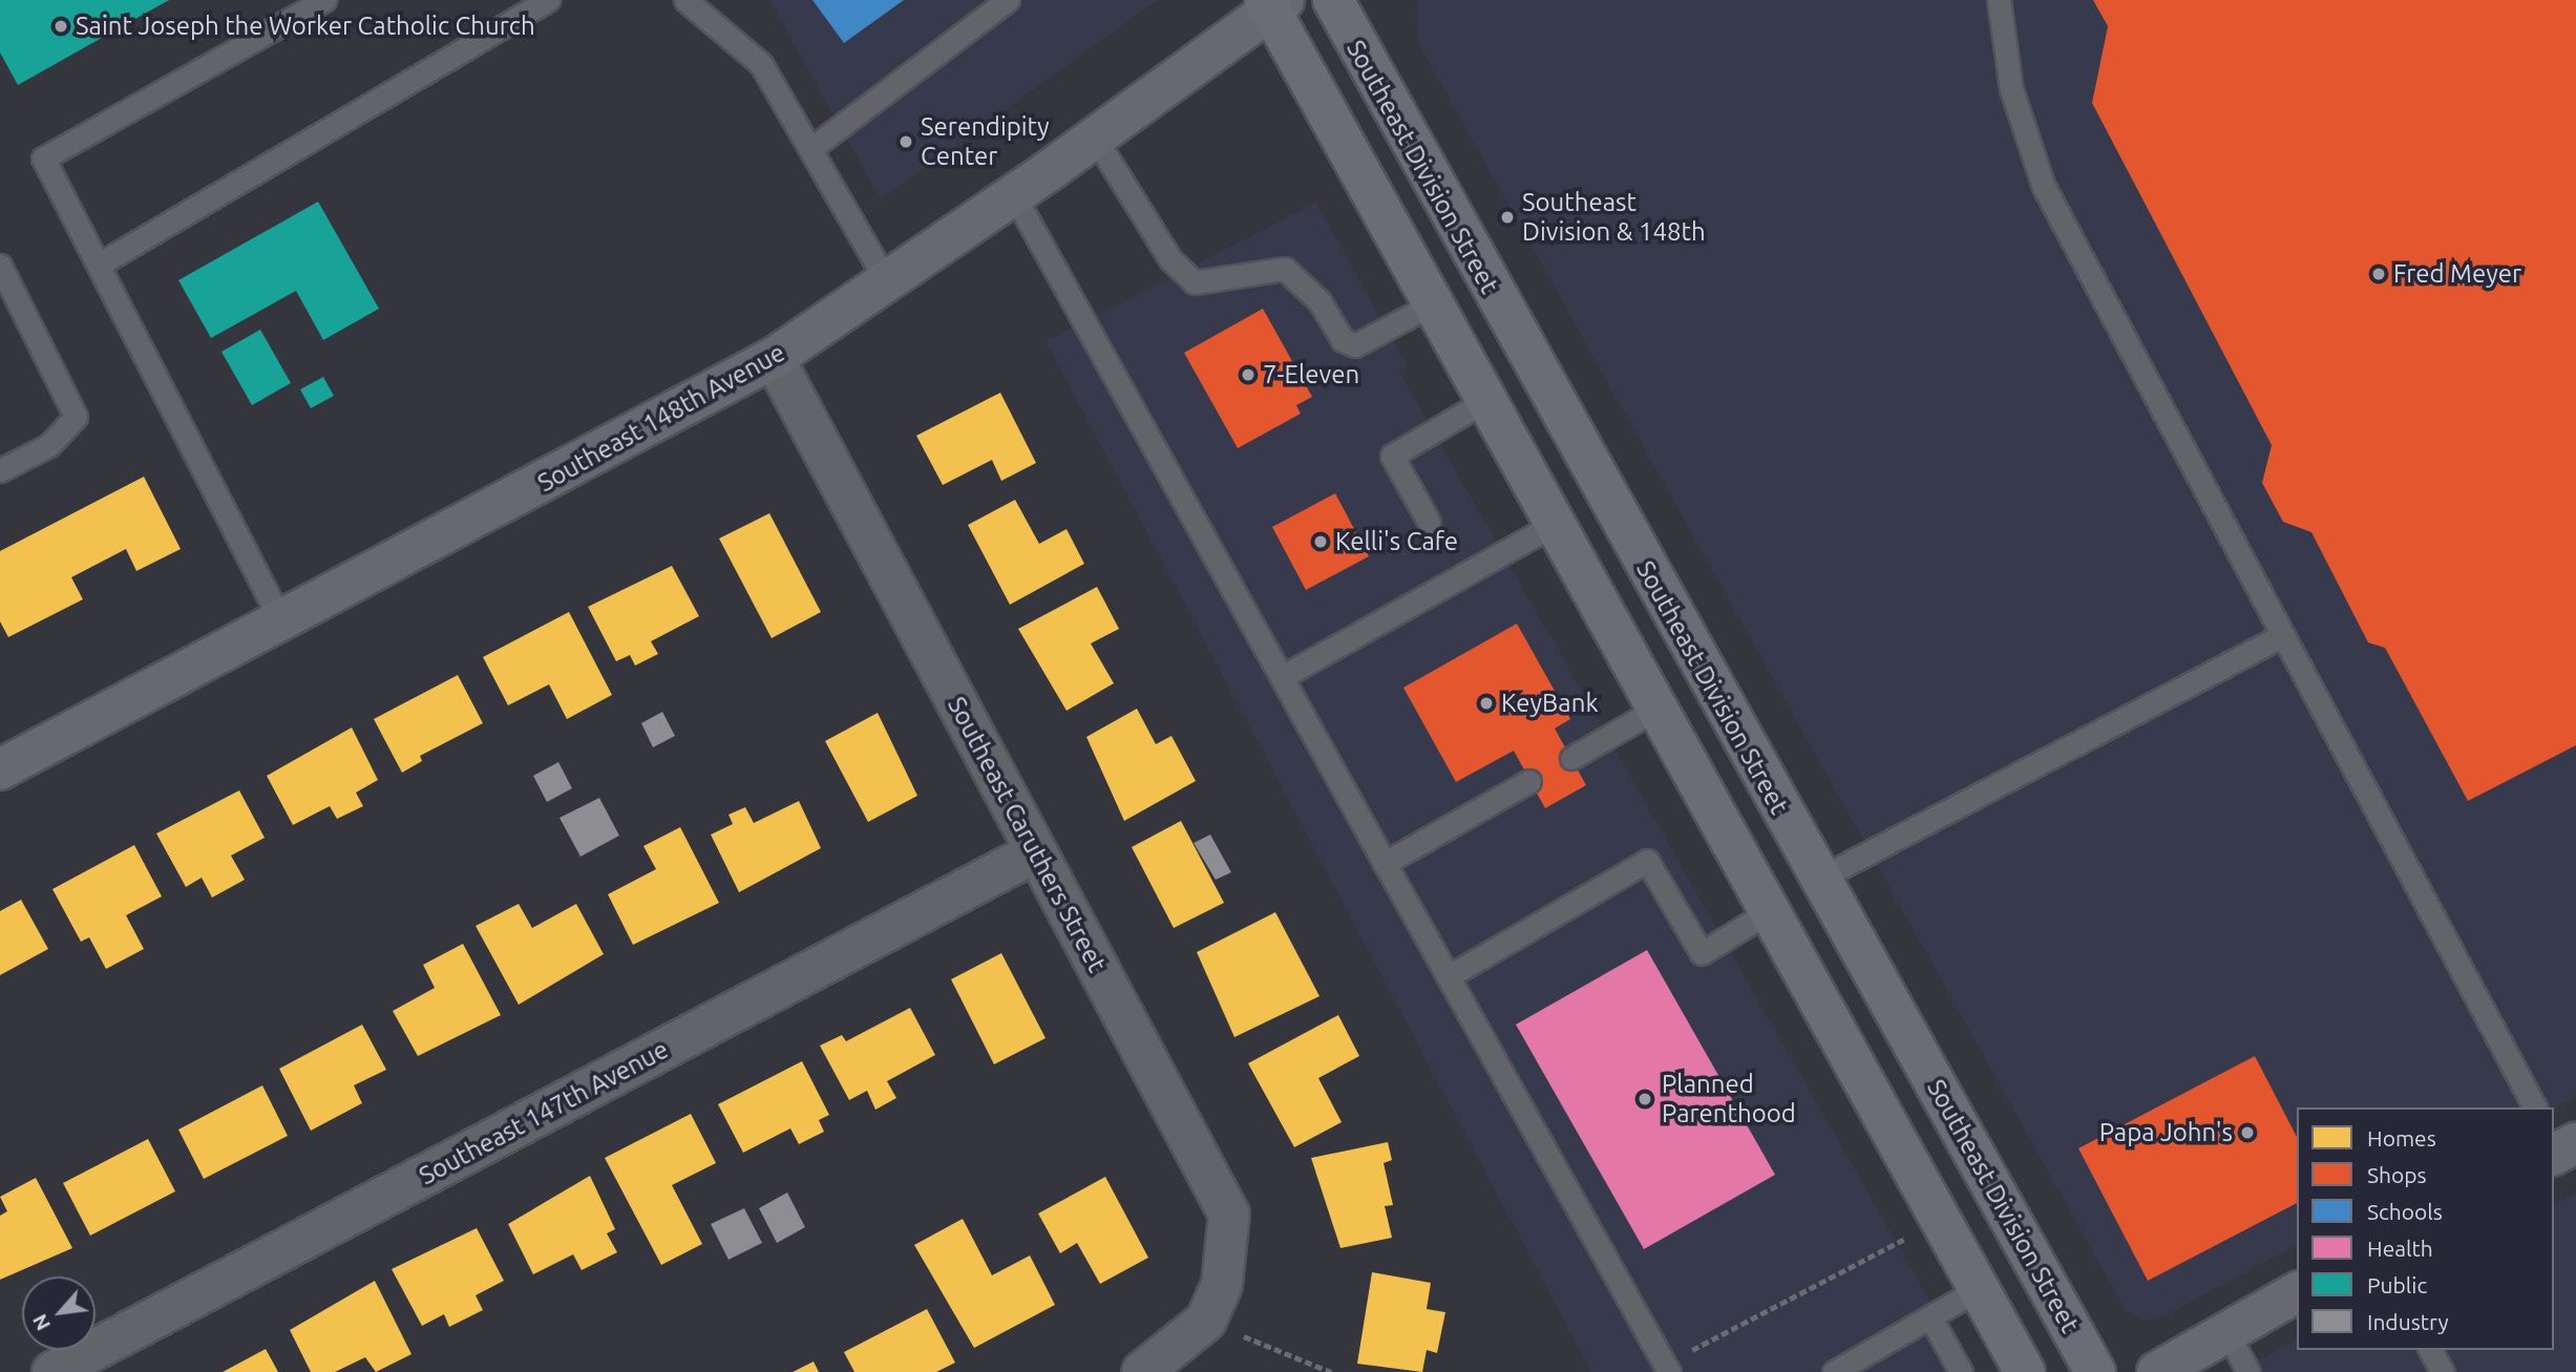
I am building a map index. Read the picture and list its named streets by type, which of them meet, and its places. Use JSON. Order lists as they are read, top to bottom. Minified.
{"streets":{"main road":["Southeast Division Street","Southeast 148th Avenue"],"street":["Southeast Caruthers Street","Southeast 147th Avenue"]},"crossings":[["Southeast 148th Avenue","Southeast Caruthers Street"],["Southeast Caruthers Street","Southeast 147th Avenue"]],"places":["Saint Joseph the Worker Catholic Church","Serendipity Center","Southeast Division & 148th","Fred Meyer","7-Eleven","Kelli's Cafe","KeyBank","Planned Parenthood","Papa John's"],"legend":["Homes","Shops","Schools","Health","Public","Industry"],"north":"bottom left"}
